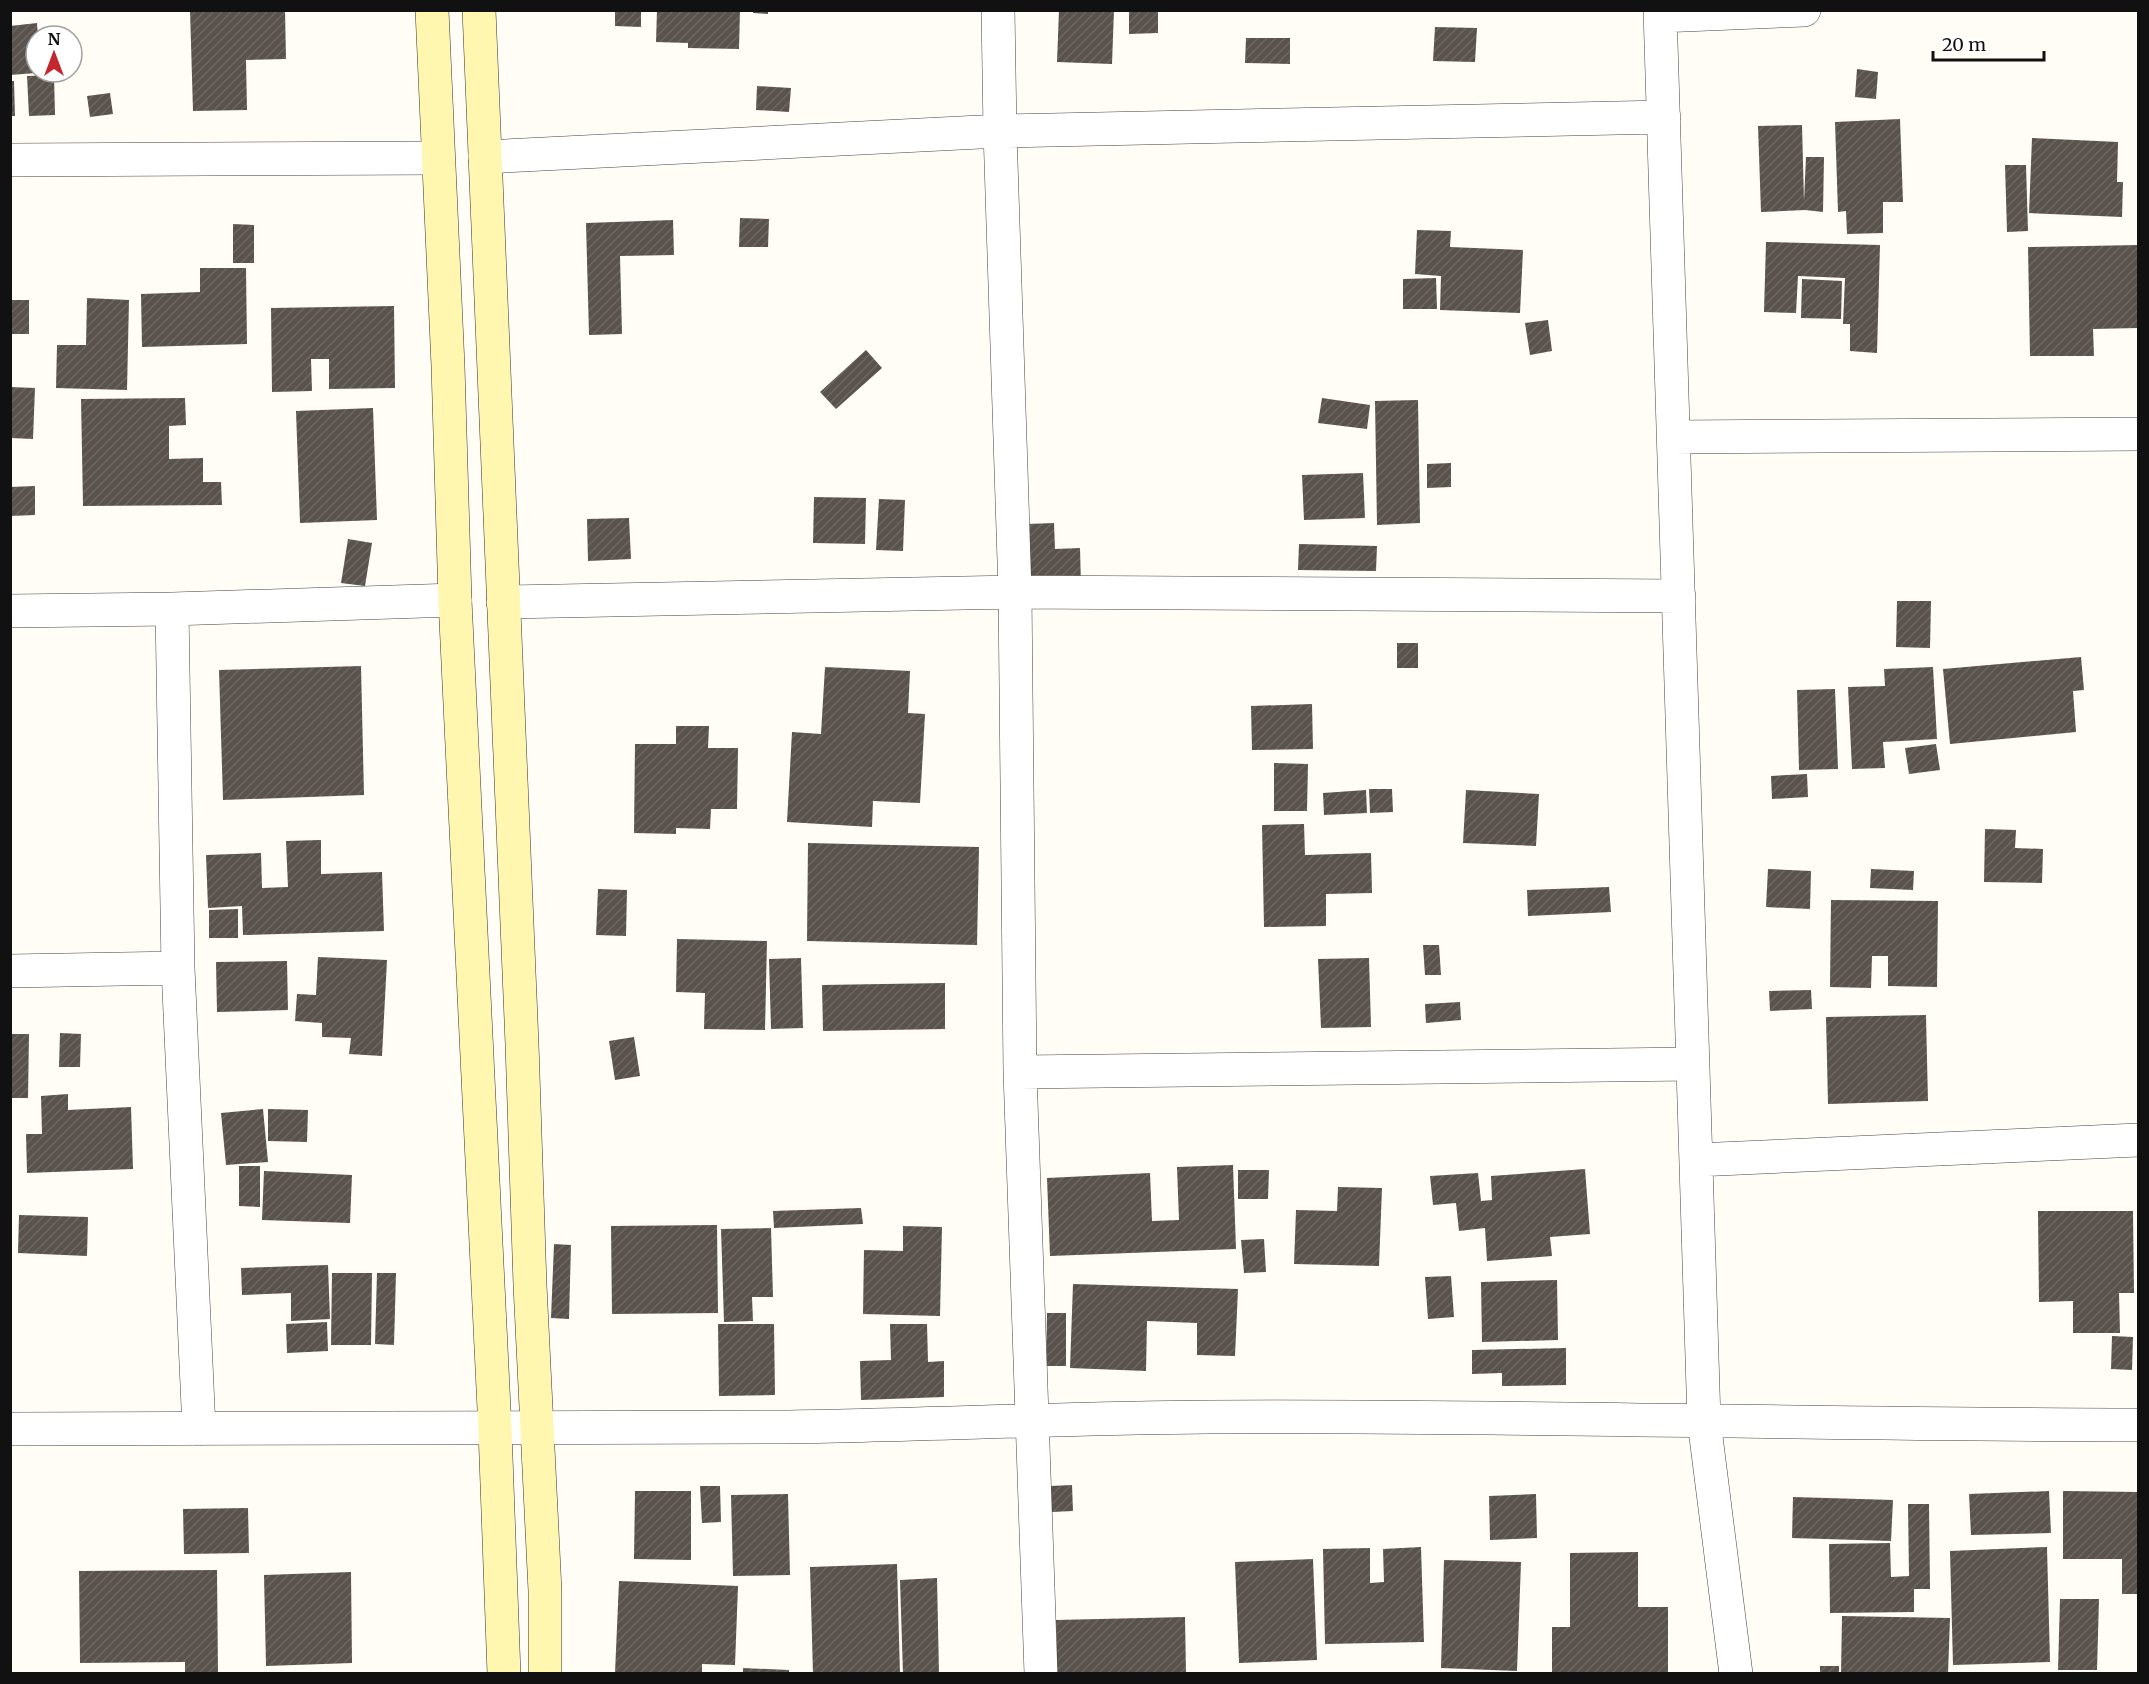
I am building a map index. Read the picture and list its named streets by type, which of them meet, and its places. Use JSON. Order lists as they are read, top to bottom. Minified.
{"scale_bar":"20 m","north":"top"}
